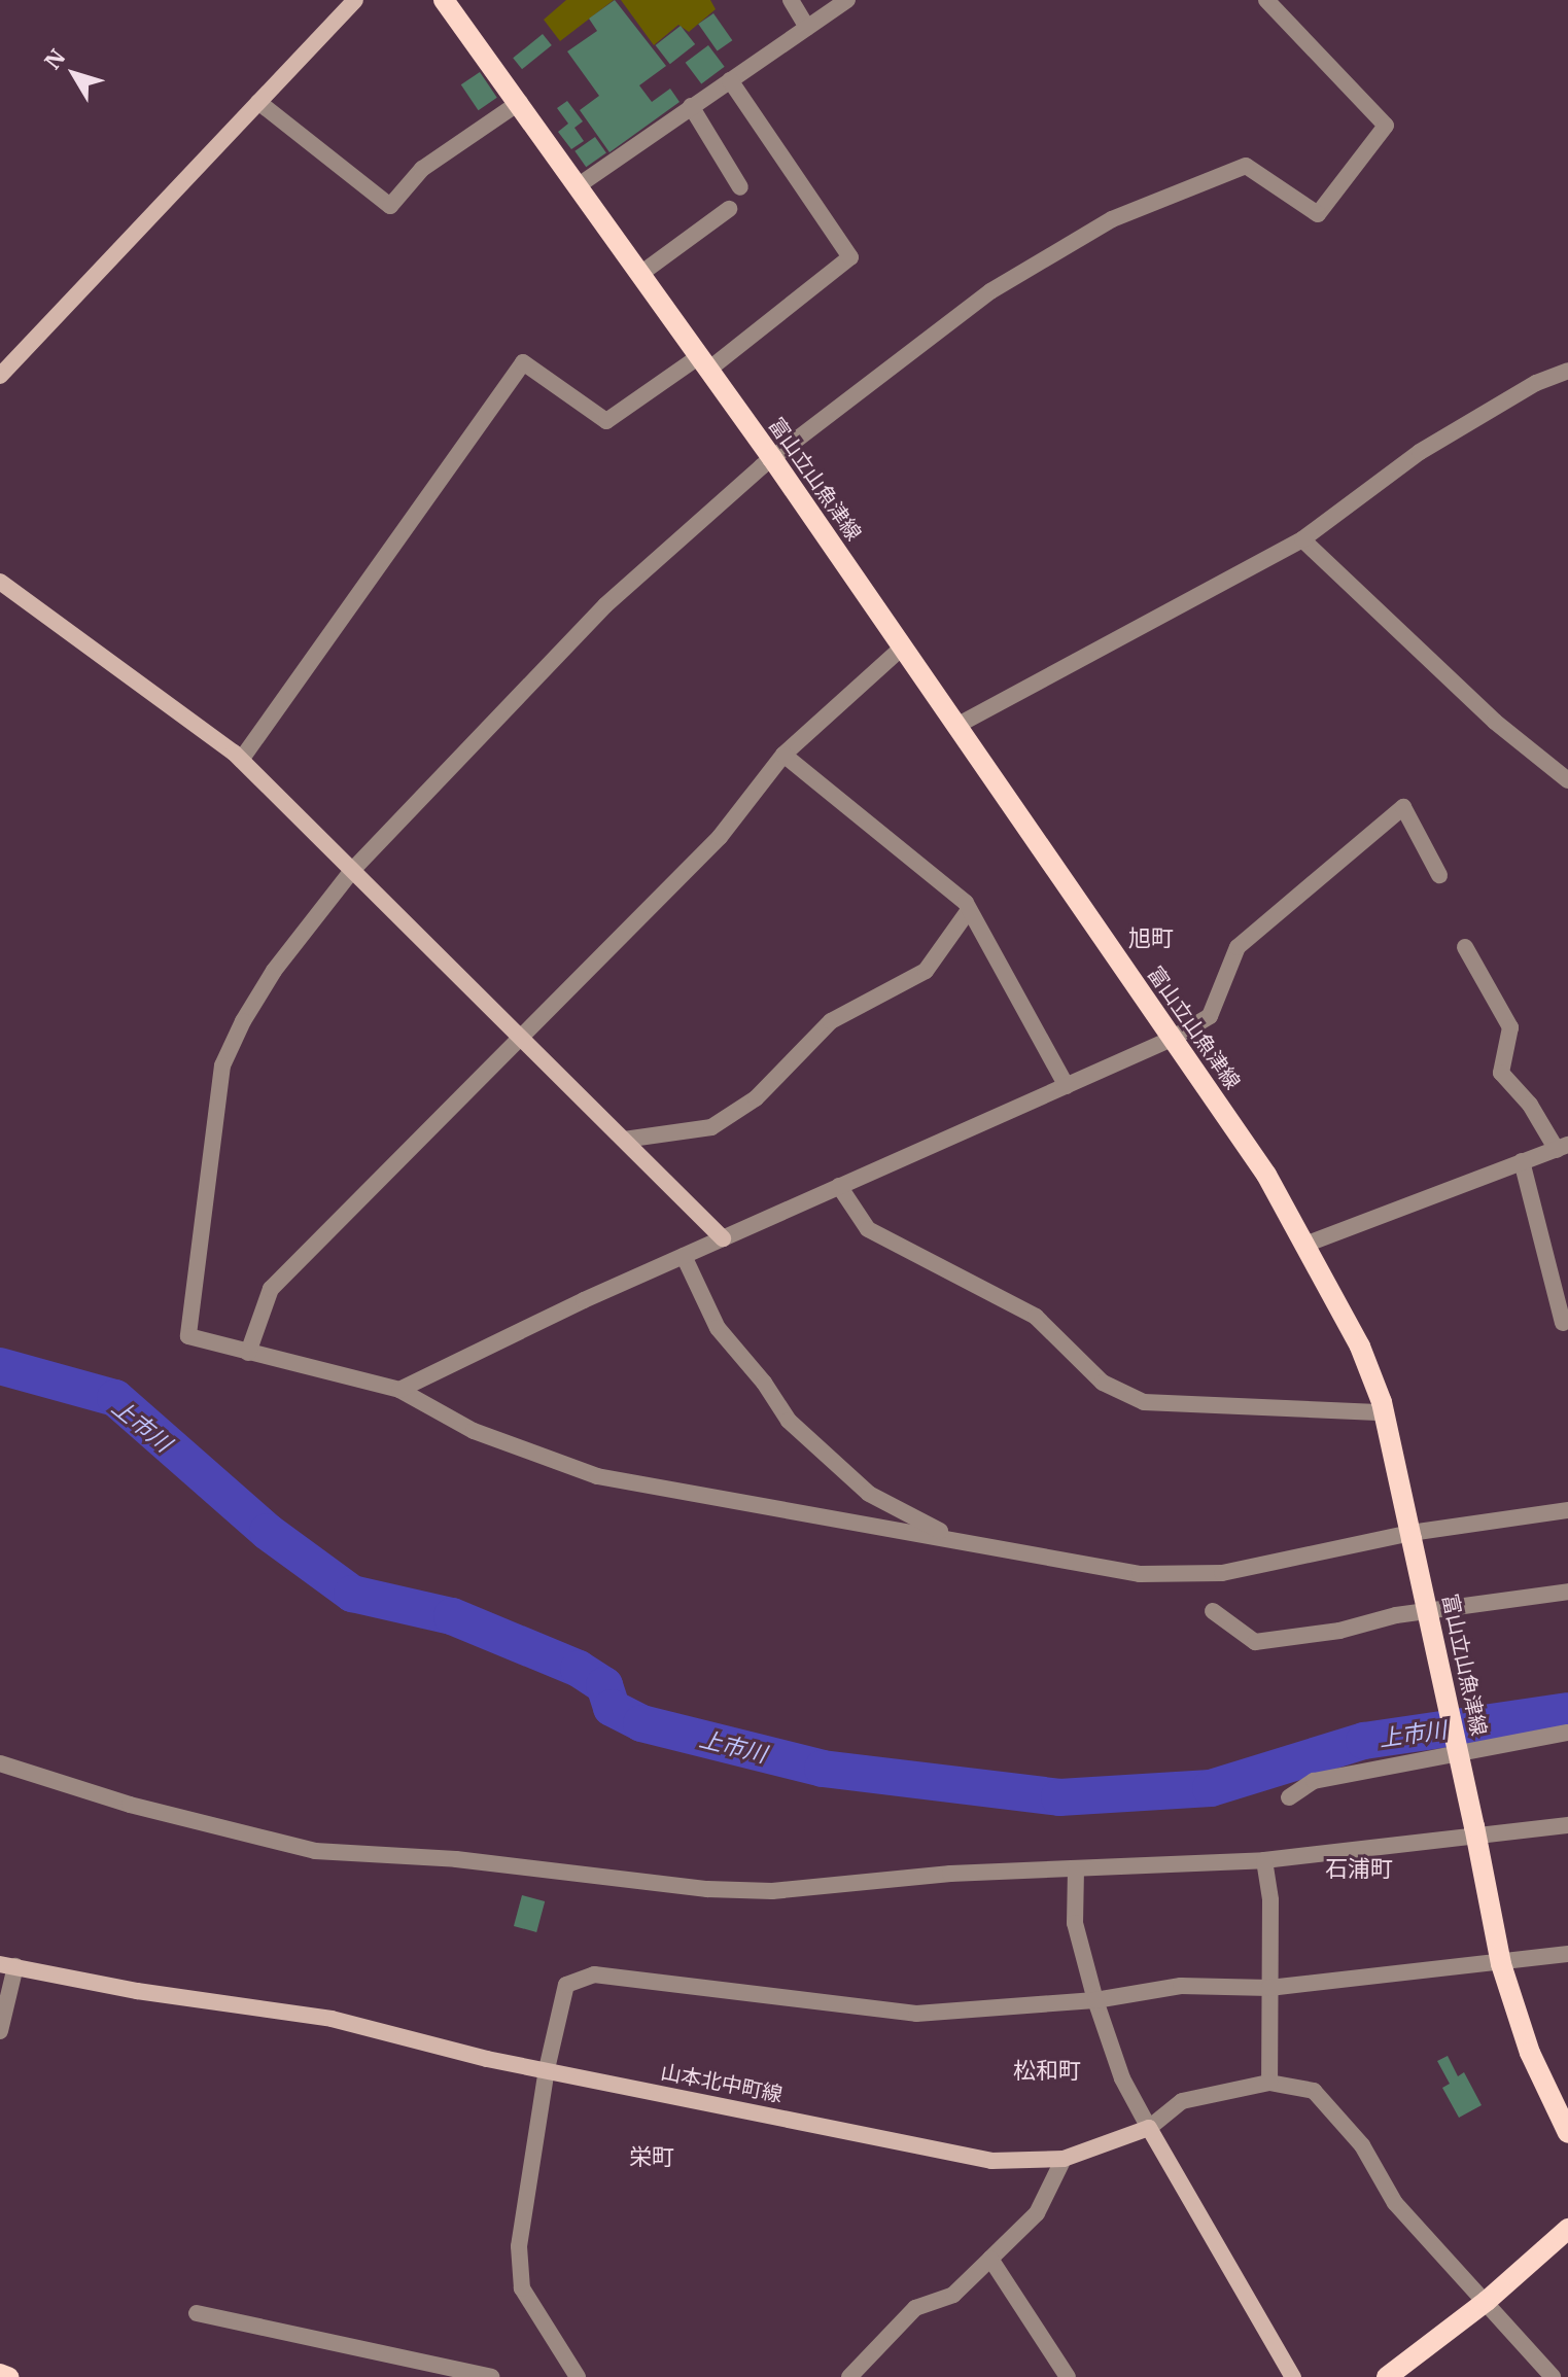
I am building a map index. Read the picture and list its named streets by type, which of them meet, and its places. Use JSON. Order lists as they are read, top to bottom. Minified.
{"streets":{"main road":["富山立山魚津線"],"street":["山本北中町線"]},"districts":["旭町","石浦町","松和町","栄町"],"water":["上市川"],"north":"top left"}
